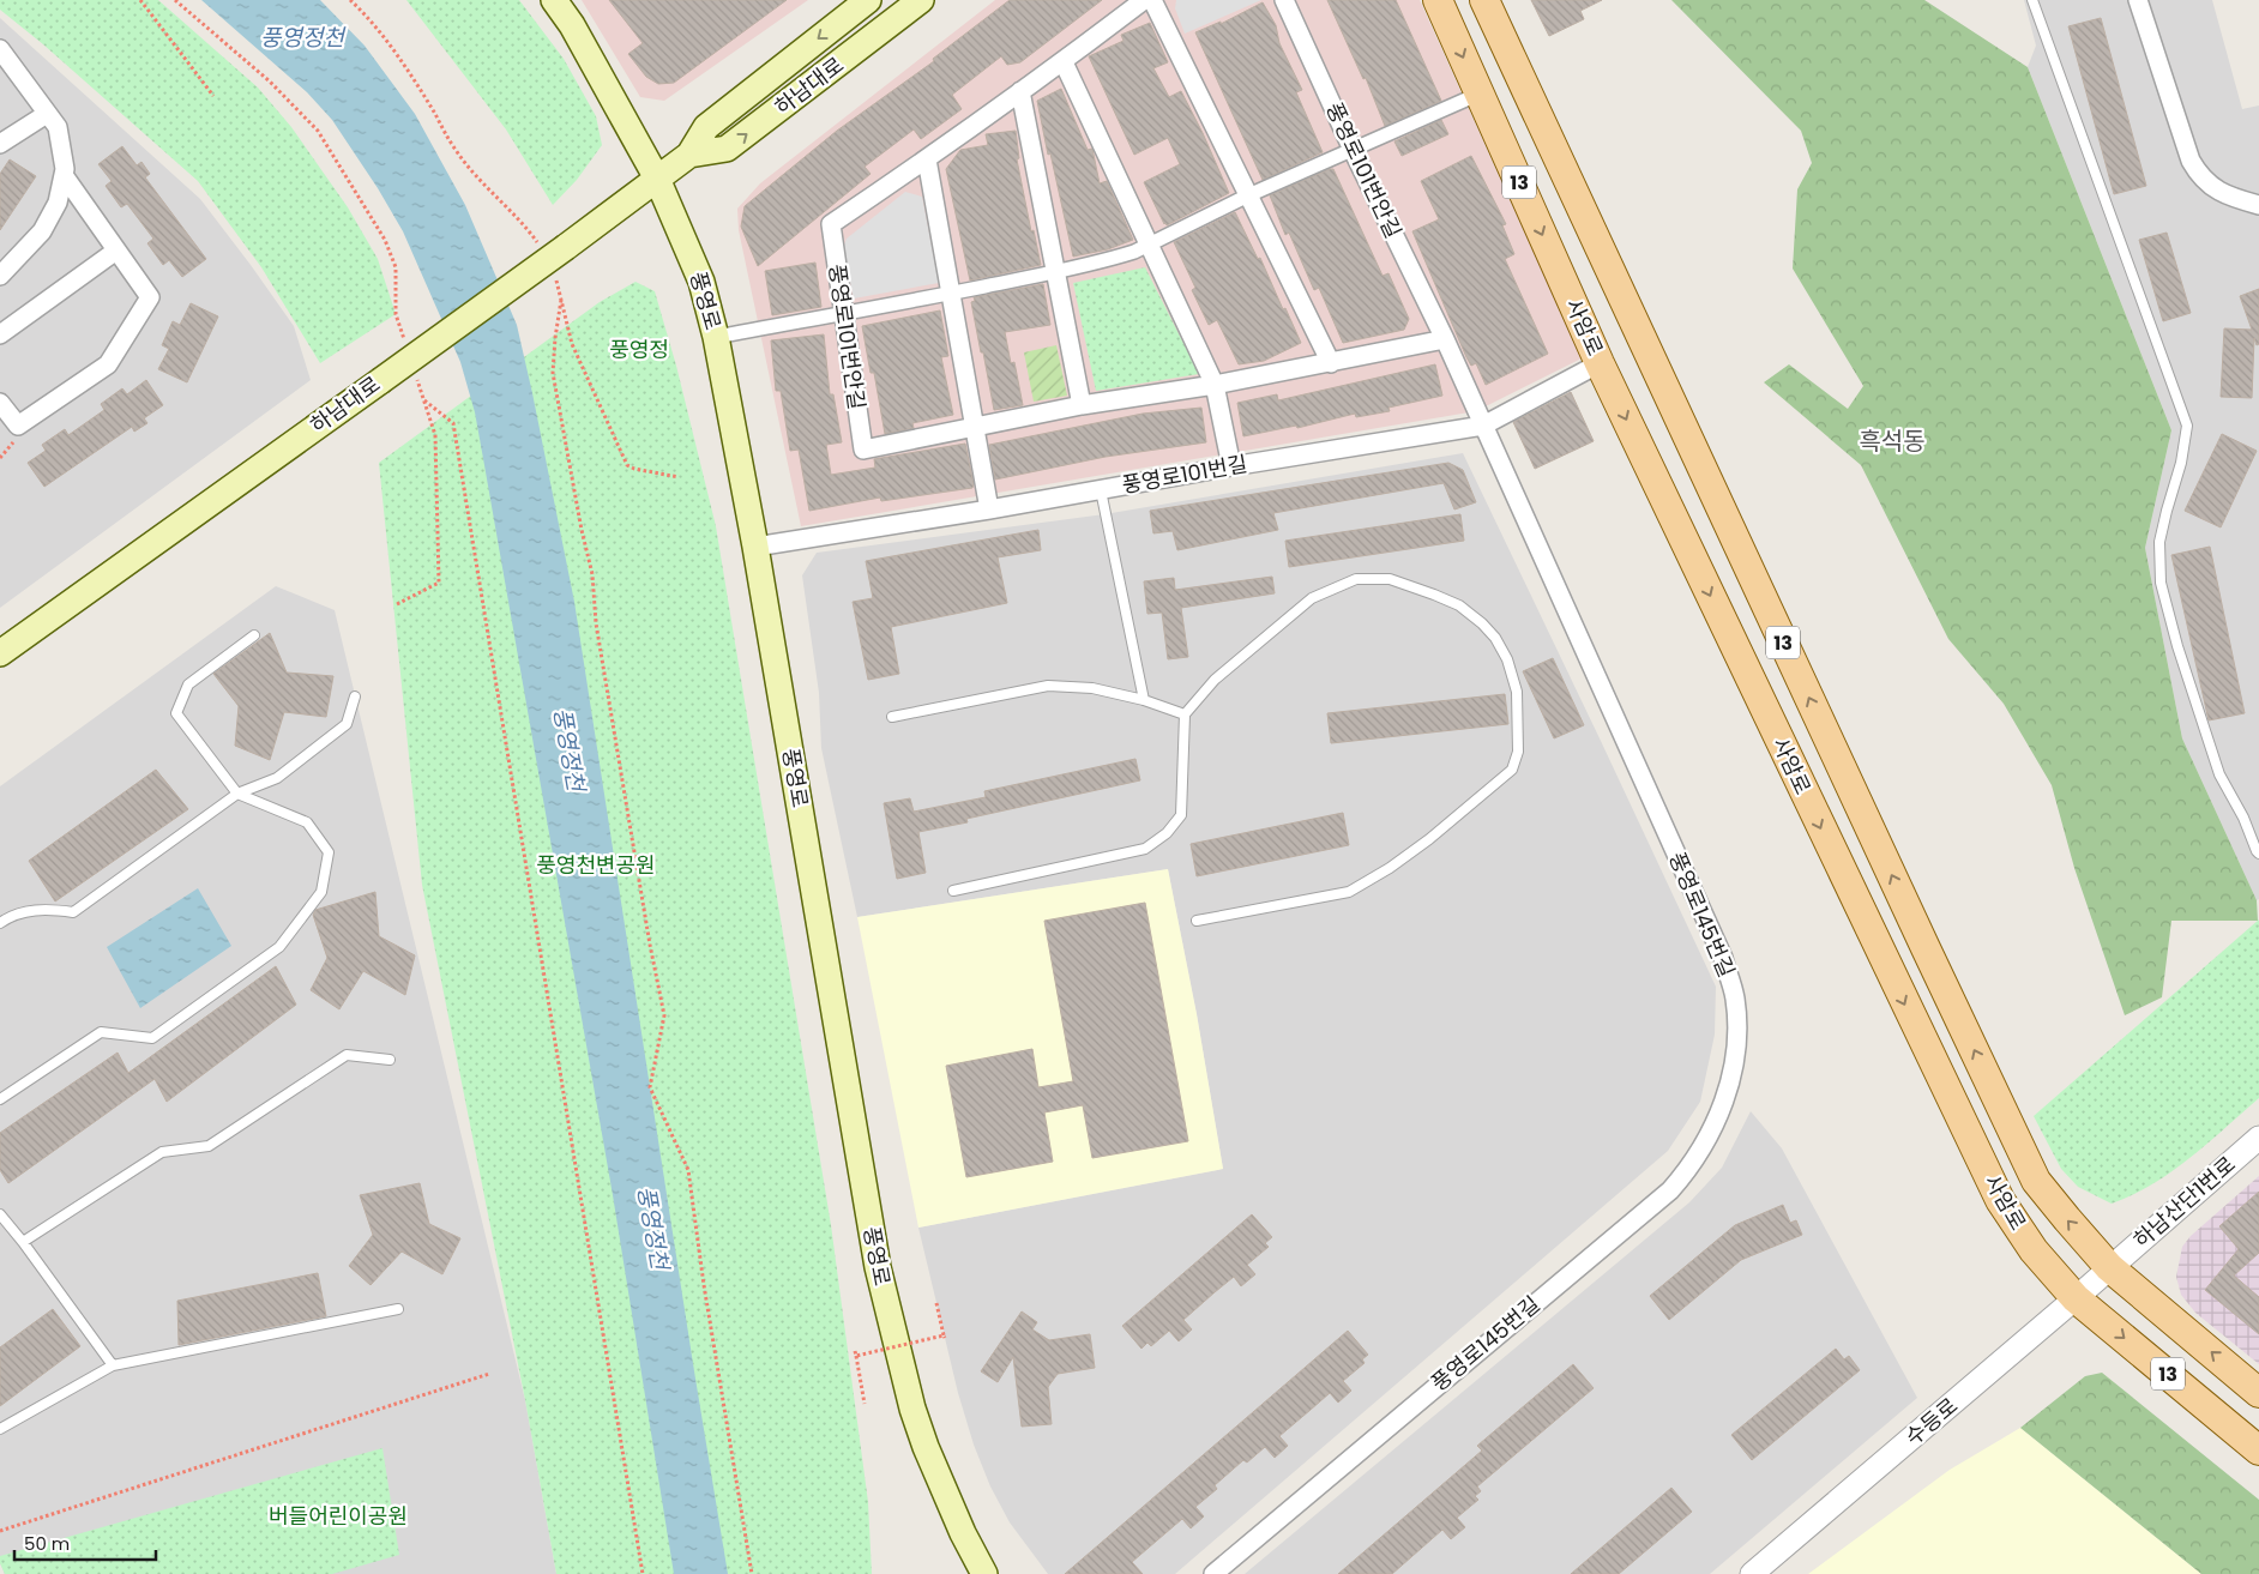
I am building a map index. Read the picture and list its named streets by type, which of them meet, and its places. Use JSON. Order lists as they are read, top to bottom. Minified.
{"streets":{"main road":["하남대로","13","풍영로","사암로"],"street":["풍영로101번안길","풍영로101번길","풍영로145번길","하남산단1번로","수등로"]},"crossings":[["하남대로","풍영로"],["풍영로101번안길","풍영로101번길"],["풍영로101번안길","풍영로145번길"],["풍영로","풍영로101번길"],["사암로","풍영로101번길"],["사암로","하남산단1번로"],["사암로","수등로"],["풍영로101번길","풍영로145번길"],["하남산단1번로","수등로"]],"districts":["흑석동"],"water":["풍영정천"],"parks":["풍영정","풍영천변공원","버들어린이공원"],"scale_bar":"50 m"}
